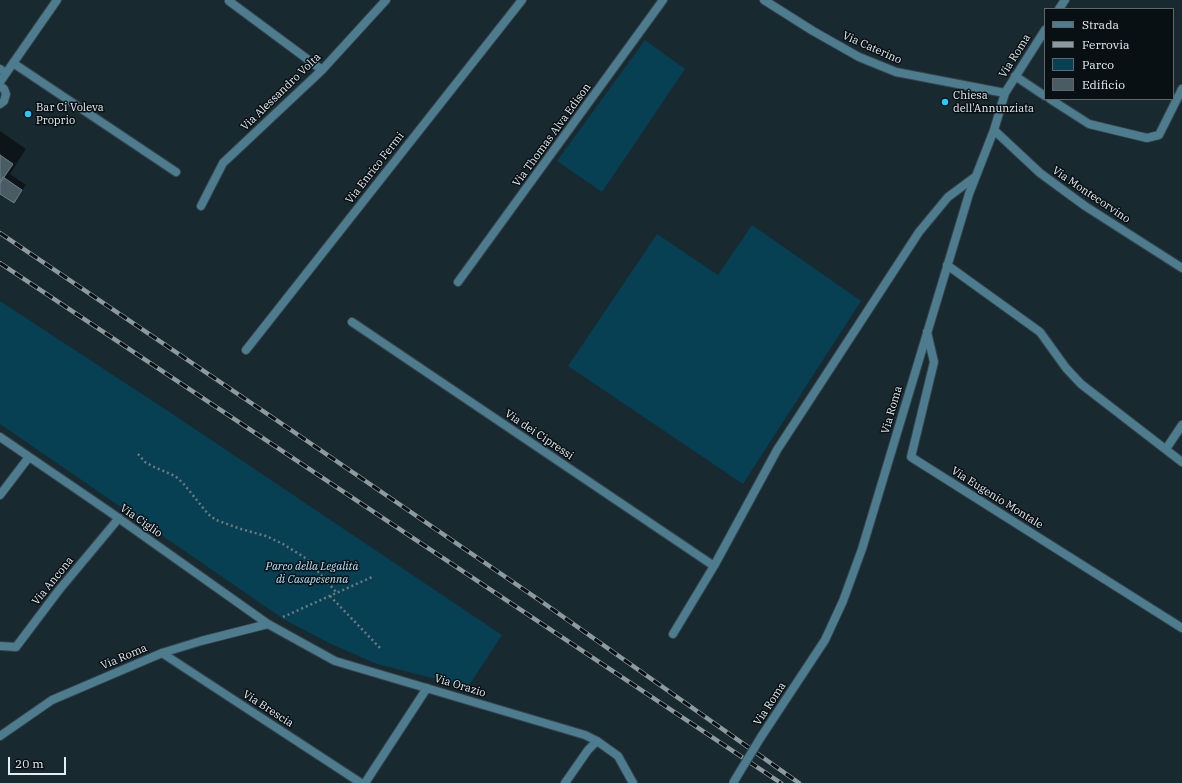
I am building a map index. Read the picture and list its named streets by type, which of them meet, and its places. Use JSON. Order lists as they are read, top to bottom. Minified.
{"streets":{"street":["Via Caterino","Via Roma","Via Alessandro Volta","Via Thomas Alva Edison","Via Enrico Fermi","Via Montecorvino","Via dei Cipressi","Via Eugenio Montale","Via Ciglio","Via Ancona","Via Orazio","Via Brescia"]},"crossings":[["Via Caterino","Via Roma"],["Via Roma","Via Montecorvino"],["Via Roma","Via Eugenio Montale"],["Via Roma","Via Ciglio"],["Via Roma","Via Orazio"],["Via Roma","Via Brescia"],["Via Ciglio","Via Ancona"],["Via Ciglio","Via Orazio"]],"parks":["Parco della Legalità di Casapesenna"],"places":["Chiesa dell'Annunziata","Bar Ci Voleva Proprio"],"legend":["Strada","Ferrovia","Parco","Edificio"],"scale_bar":"20 m"}
